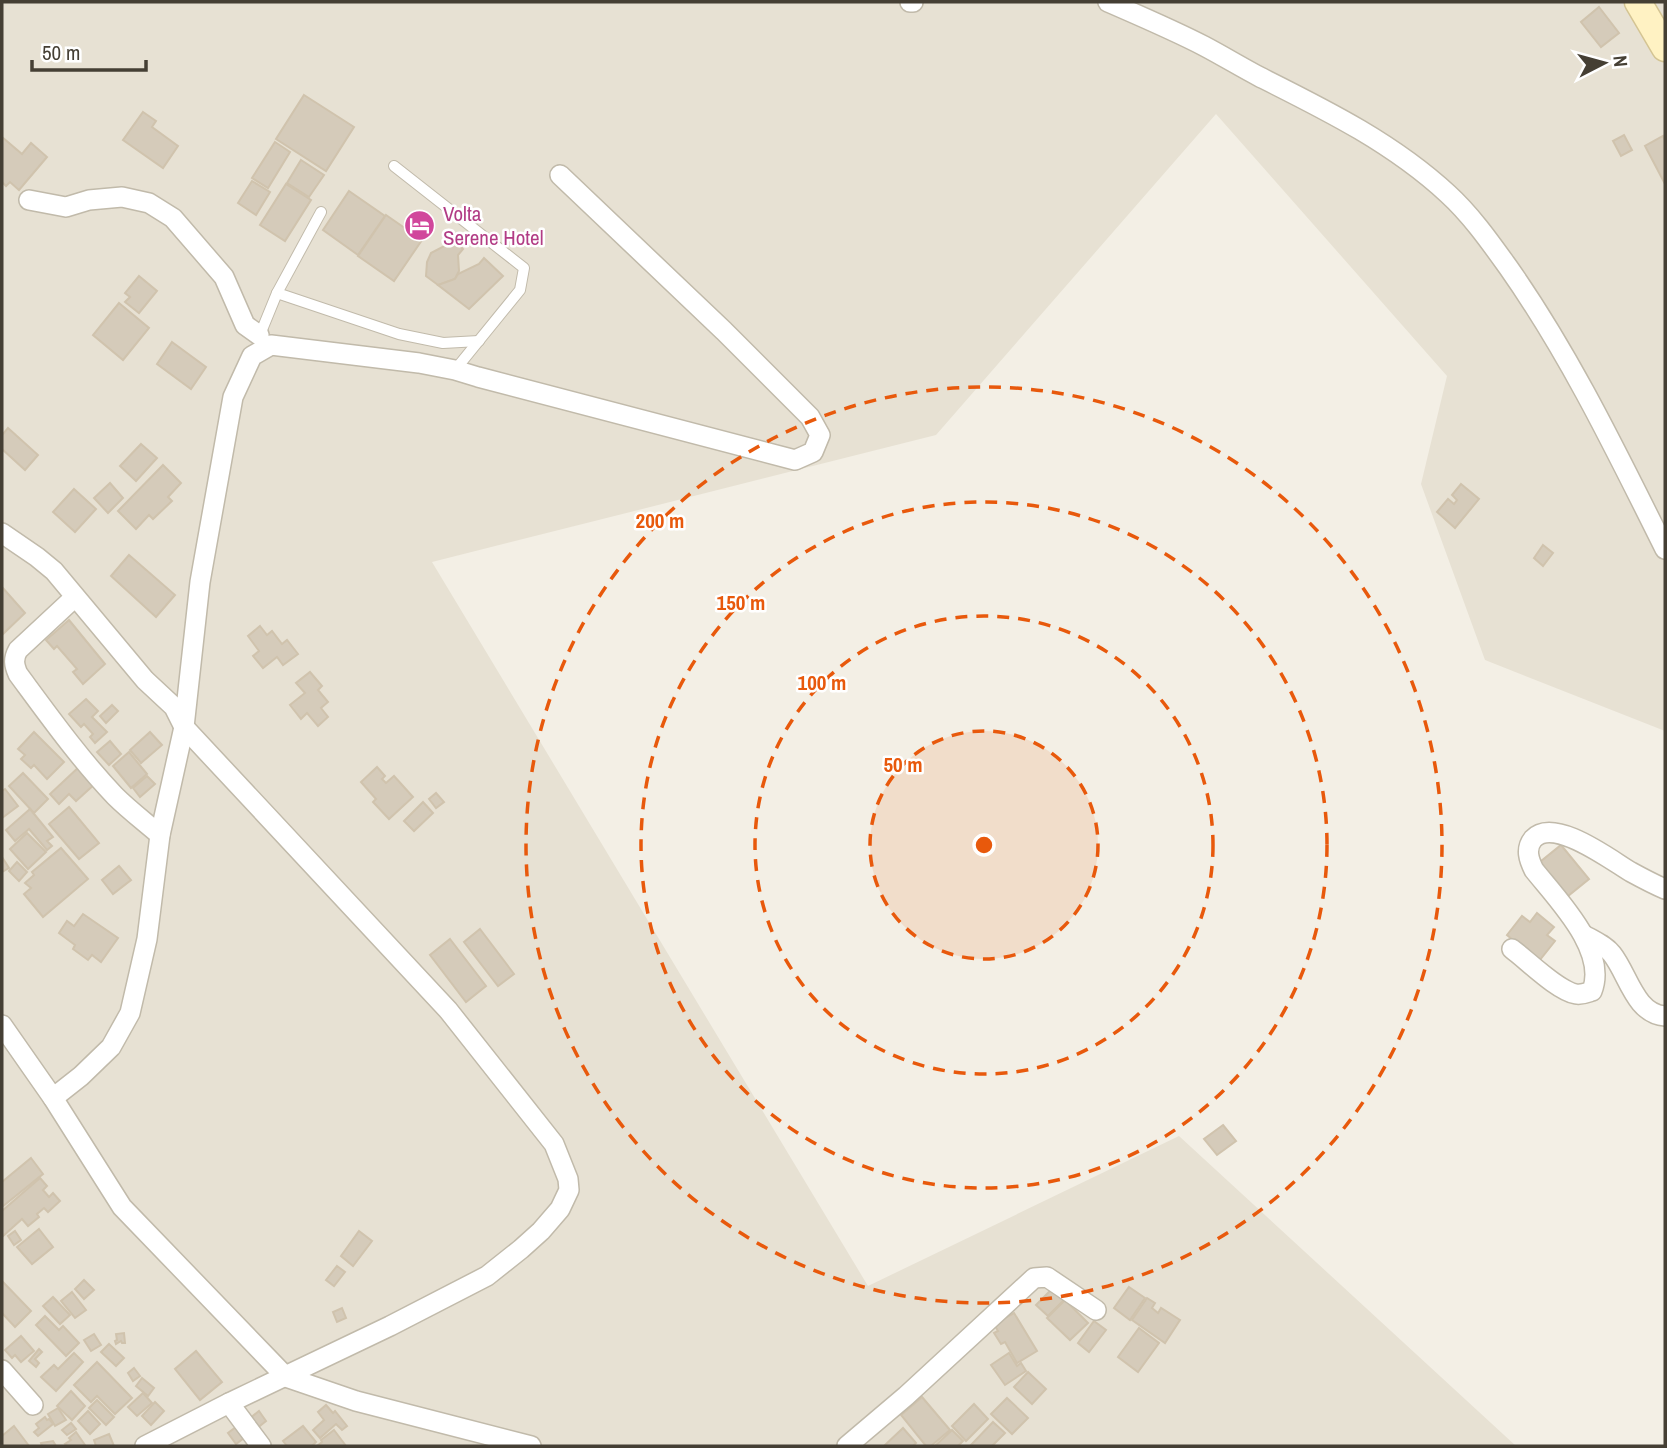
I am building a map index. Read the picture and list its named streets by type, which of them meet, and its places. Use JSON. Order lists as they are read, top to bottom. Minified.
{"places":{"hotel":["Volta Serene Hotel"]},"scale_bar":"50 m","north":"right","rings":["200 m","150 m","100 m","50 m"]}
